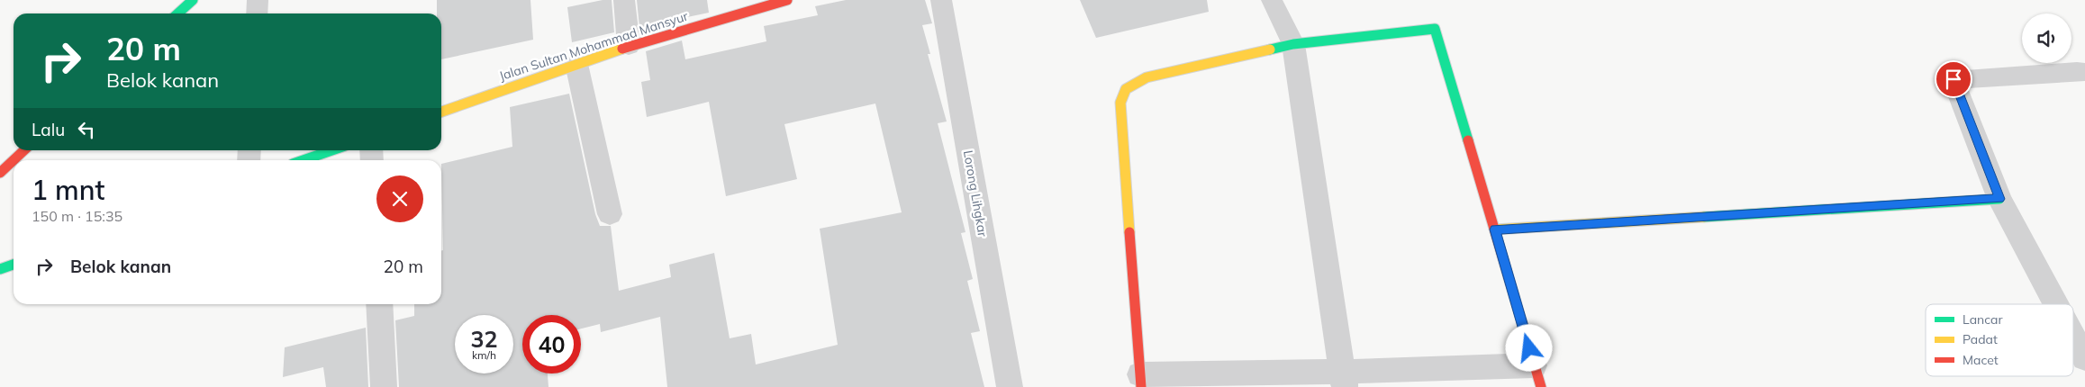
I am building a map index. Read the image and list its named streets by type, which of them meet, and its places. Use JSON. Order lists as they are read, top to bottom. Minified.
{"streets":{"street":["Jalan Sultan Mohammad Mansyur","Lorong Lihgkar"]},"legend":["Lancar","Padat","Macet"],"page":{"turn":["20 m","Belok kanan"],"then":"Lalu","heading":["1 mnt","150 m · 15:35"],"list":[{"name":"Belok kanan","value":"20 m"}],"speed":"32 km/h","limit":"40"}}
